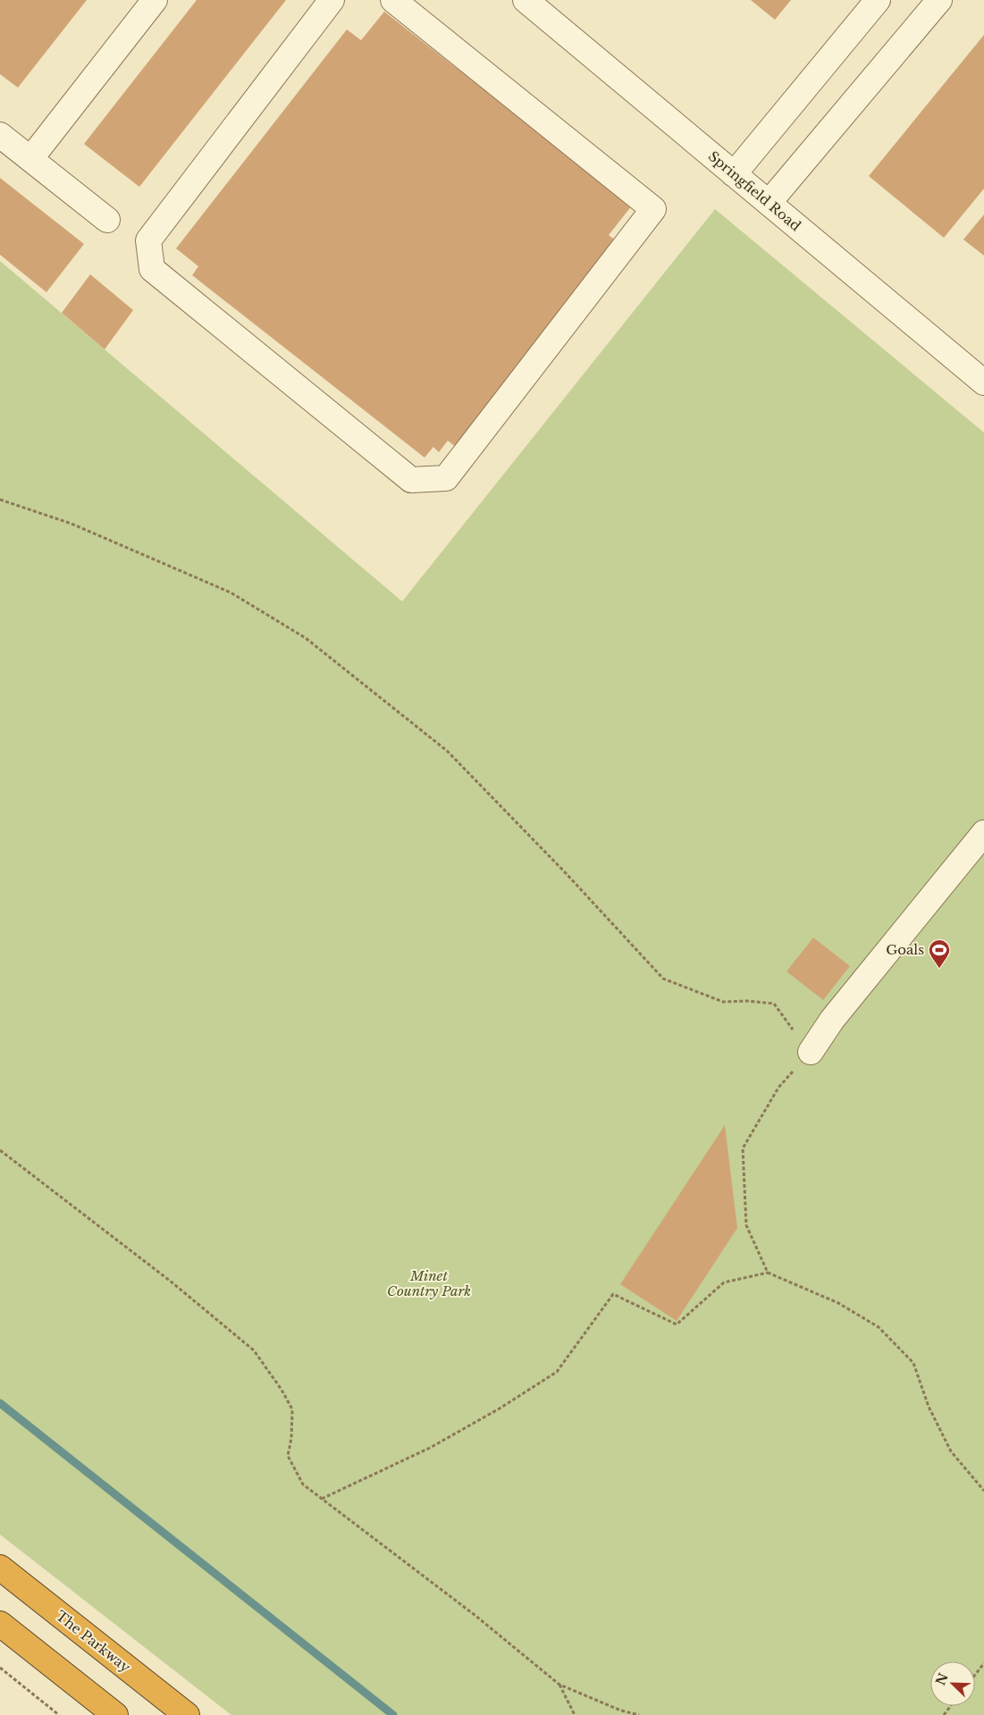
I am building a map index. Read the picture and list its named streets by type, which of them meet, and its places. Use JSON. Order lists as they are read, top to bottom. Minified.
{"streets":{"highway":["The Parkway"],"street":["Springfield Road"]},"parks":["Minet Country Park"],"places":{"sports":["Goals"]},"north":"top left"}
